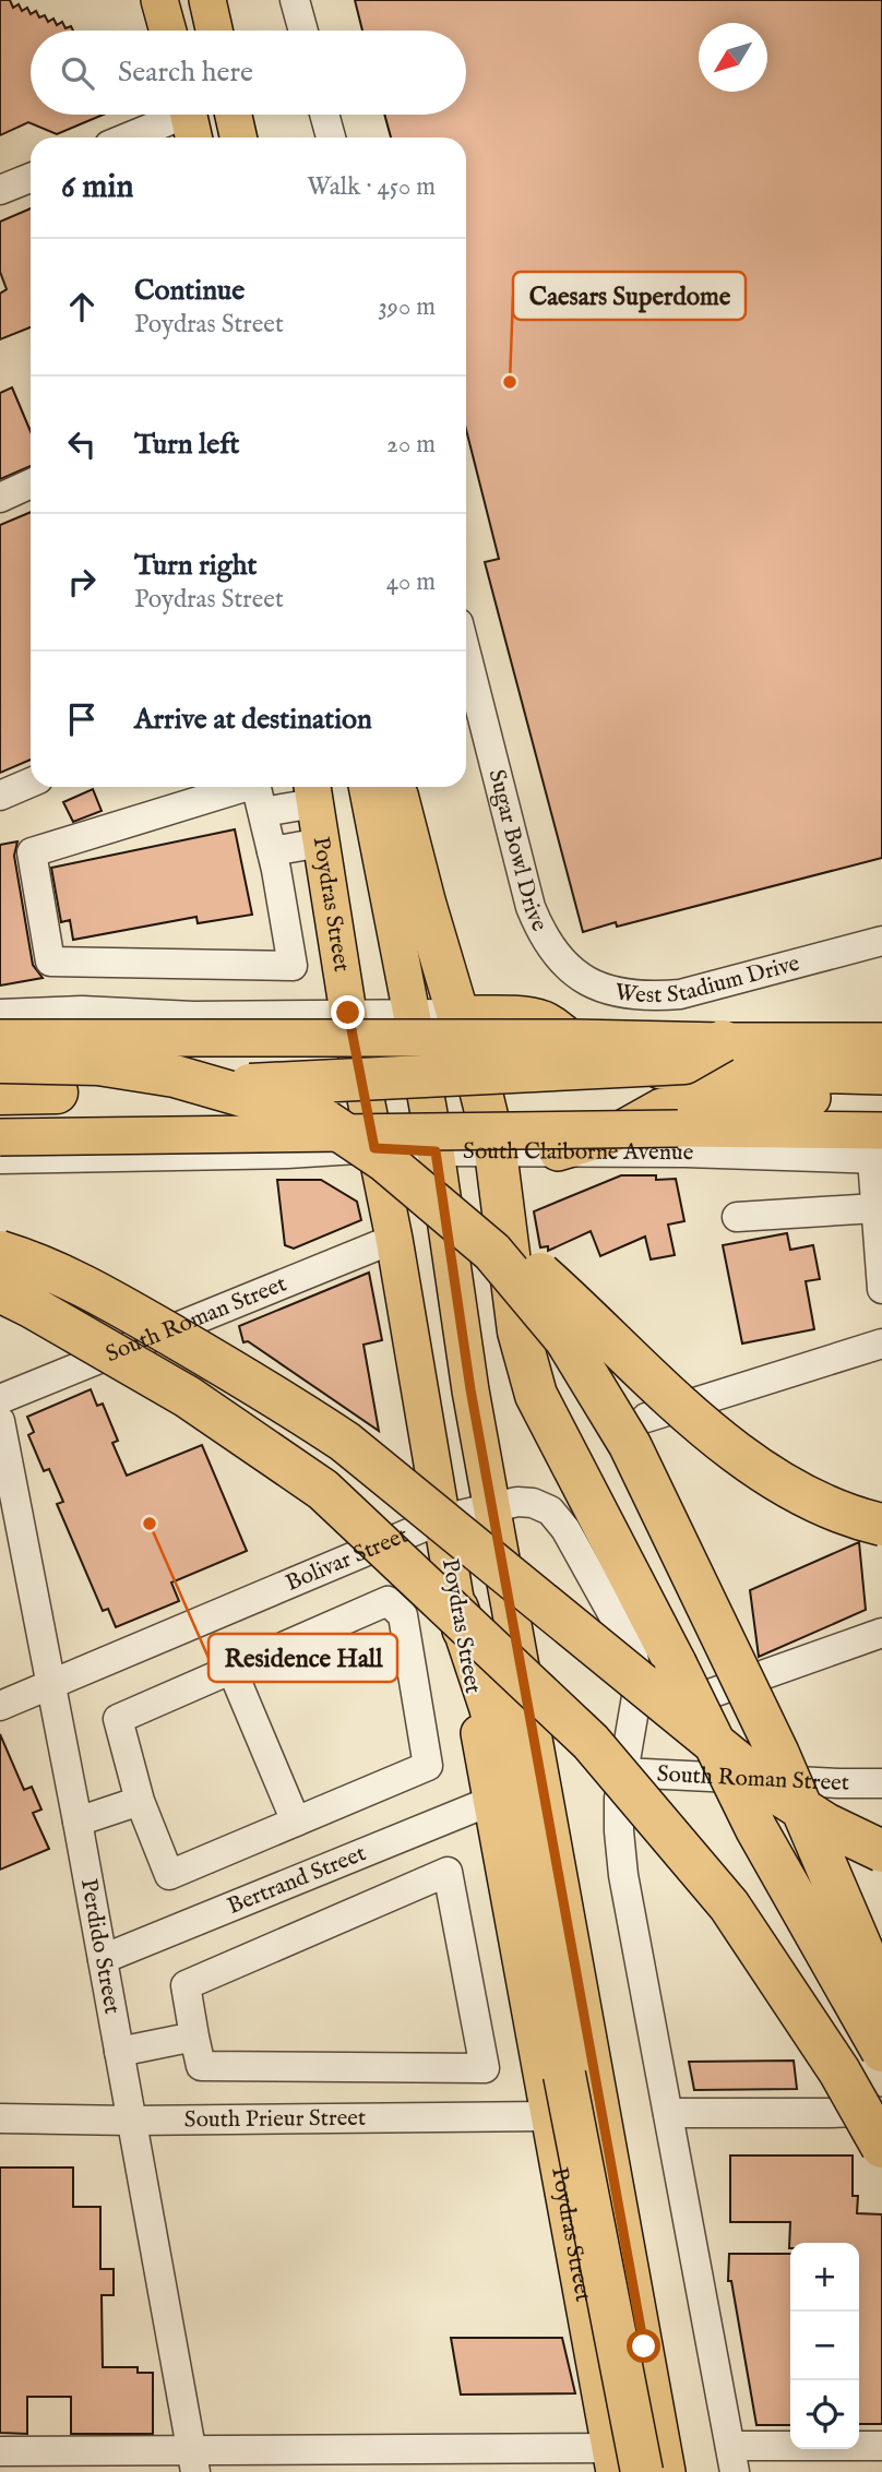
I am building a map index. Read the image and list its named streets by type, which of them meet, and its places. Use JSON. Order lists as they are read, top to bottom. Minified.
{"streets":{"main road":["Poydras Street","South Claiborne Avenue"],"street":["Sugar Bowl Drive","West Stadium Drive","South Roman Street","Bolivar Street","Bertrand Street","Perdido Street","South Prieur Street"]},"crossings":[["Sugar Bowl Drive","West Stadium Drive"],["Poydras Street","South Claiborne Avenue"],["Poydras Street","South Roman Street"],["Poydras Street","Bolivar Street"],["Poydras Street","Bertrand Street"],["Poydras Street","South Prieur Street"],["Bolivar Street","Perdido Street"],["Bertrand Street","Perdido Street"],["Perdido Street","South Prieur Street"]],"places":["Caesars Superdome","Residence Hall"],"north":"bottom left","page":{"search":"Search here","heading":["6 min","Walk · 450 m"],"list":[["Continue","Poydras Street","390 m"],["Turn left","20 m"],["Turn right","Poydras Street","40 m"],"Arrive at destination"],"map_buttons":["+","−"]}}
